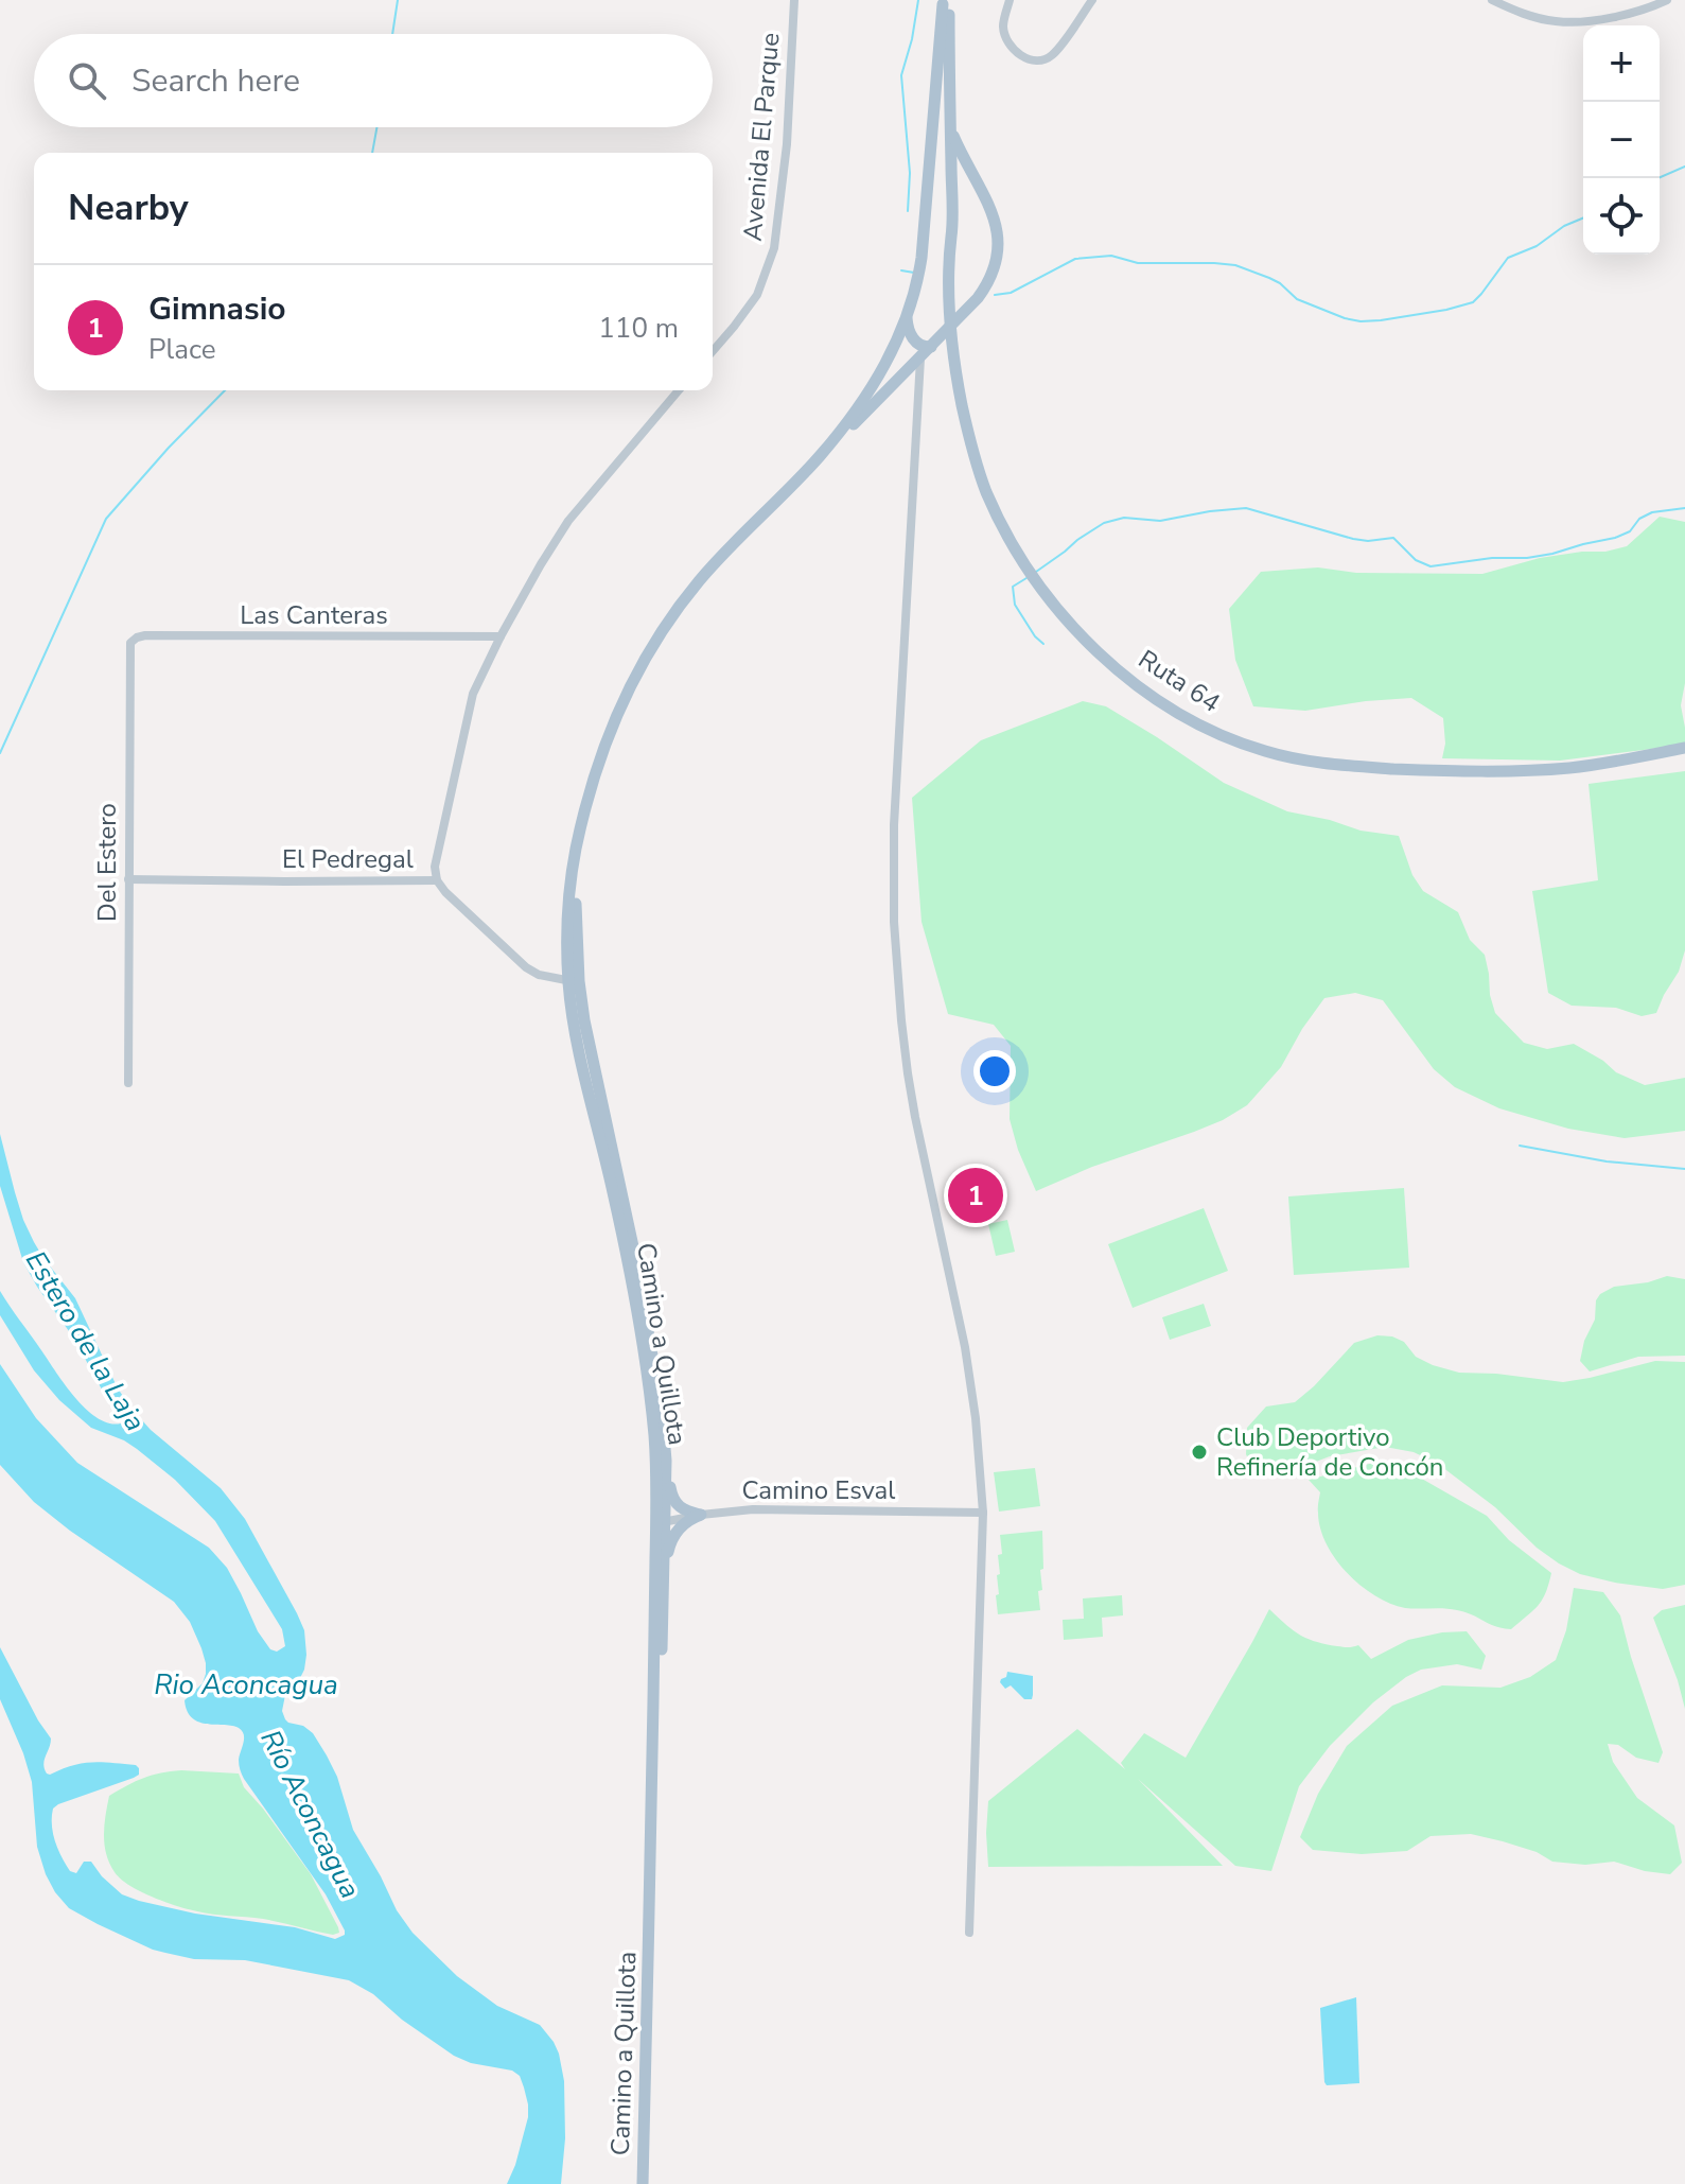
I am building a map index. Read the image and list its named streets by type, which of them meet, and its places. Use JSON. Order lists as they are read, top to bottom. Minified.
{"streets":{"main road":["Ruta 64","Camino a Quillota"],"street":["Avenida El Parque","Las Canteras","El Pedregal","Del Estero","Camino Esval"]},"crossings":[["Las Canteras","Del Estero"],["El Pedregal","Del Estero"],["El Pedregal","Camino a Quillota"],["Camino a Quillota","Camino Esval"]],"water":["Estero de la Laja","Rio Aconcagua","Río Aconcagua"],"places":["Club Deportivo Refinería de Concón"],"page":{"map_buttons":["+","−"],"search":"Search here","heading":"Nearby","list":[{"mark":"1","name":"Gimnasio","note":"Place","value":"110 m"}],"pins":"1"}}
